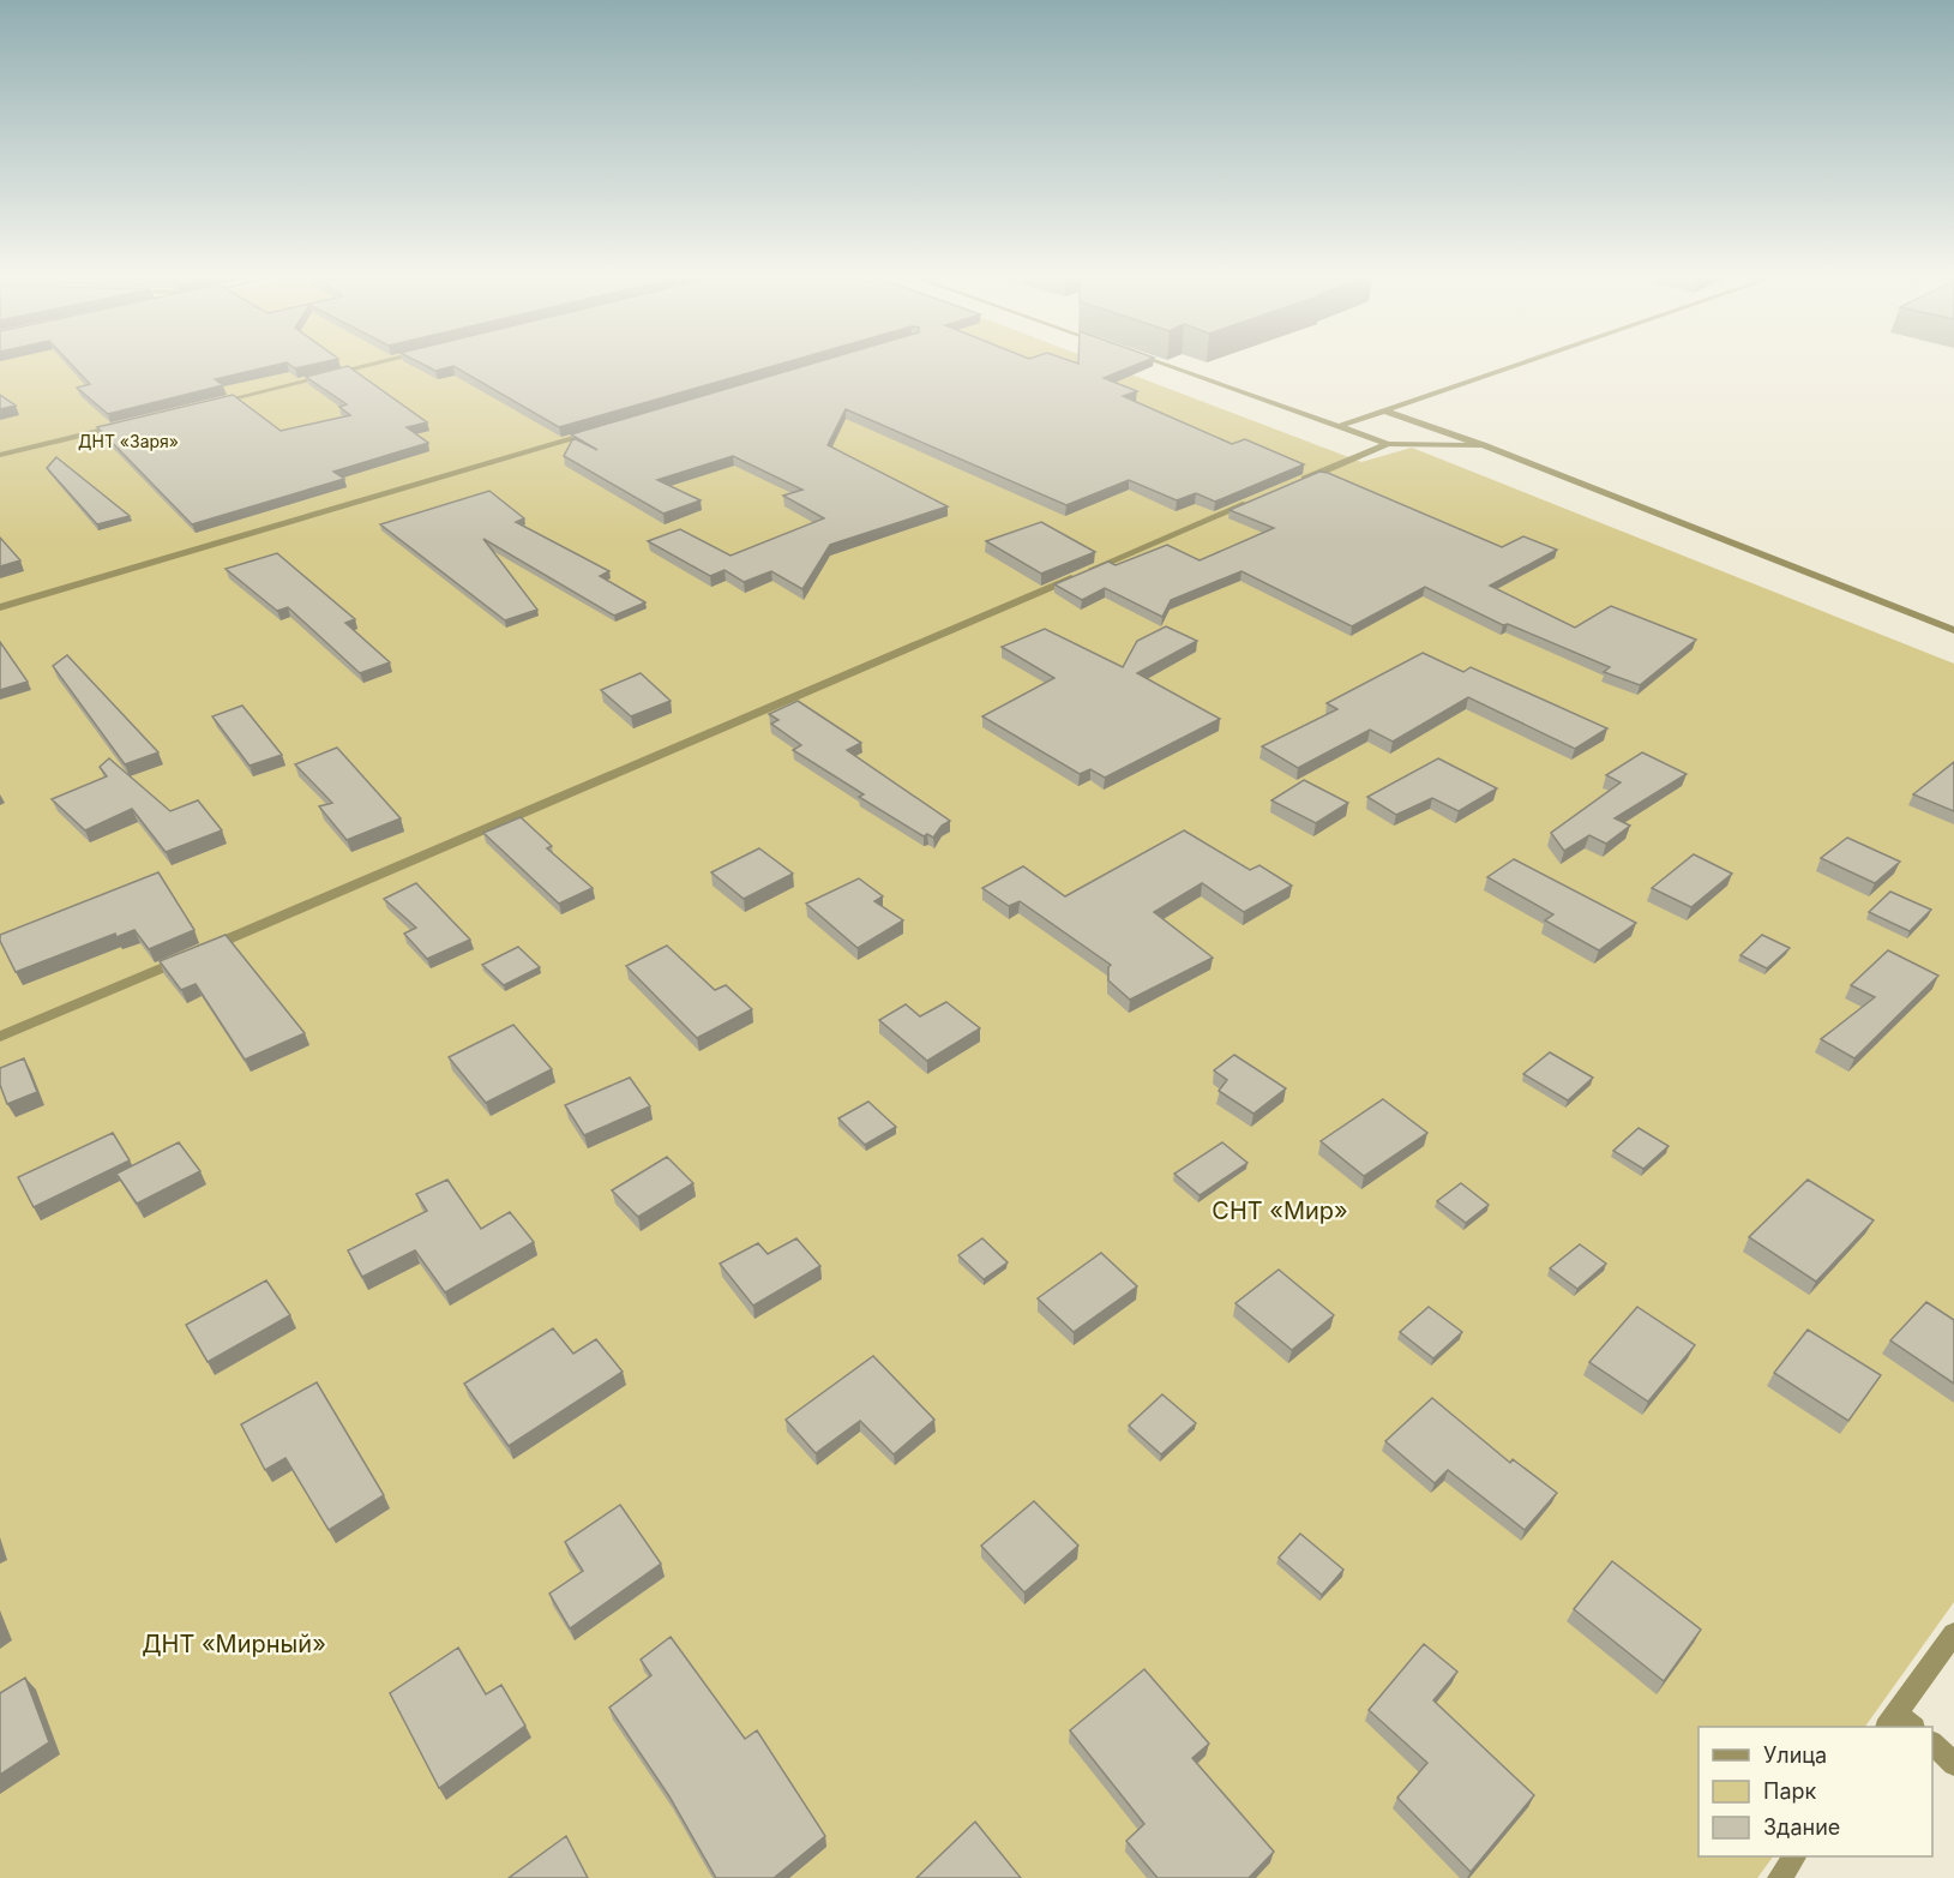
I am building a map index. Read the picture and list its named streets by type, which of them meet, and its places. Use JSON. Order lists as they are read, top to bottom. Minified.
{"parks":["ДНТ «Заря»","СНТ «Мир»","ДНТ «Мирный»"],"legend":["Улица","Парк","Здание"]}
